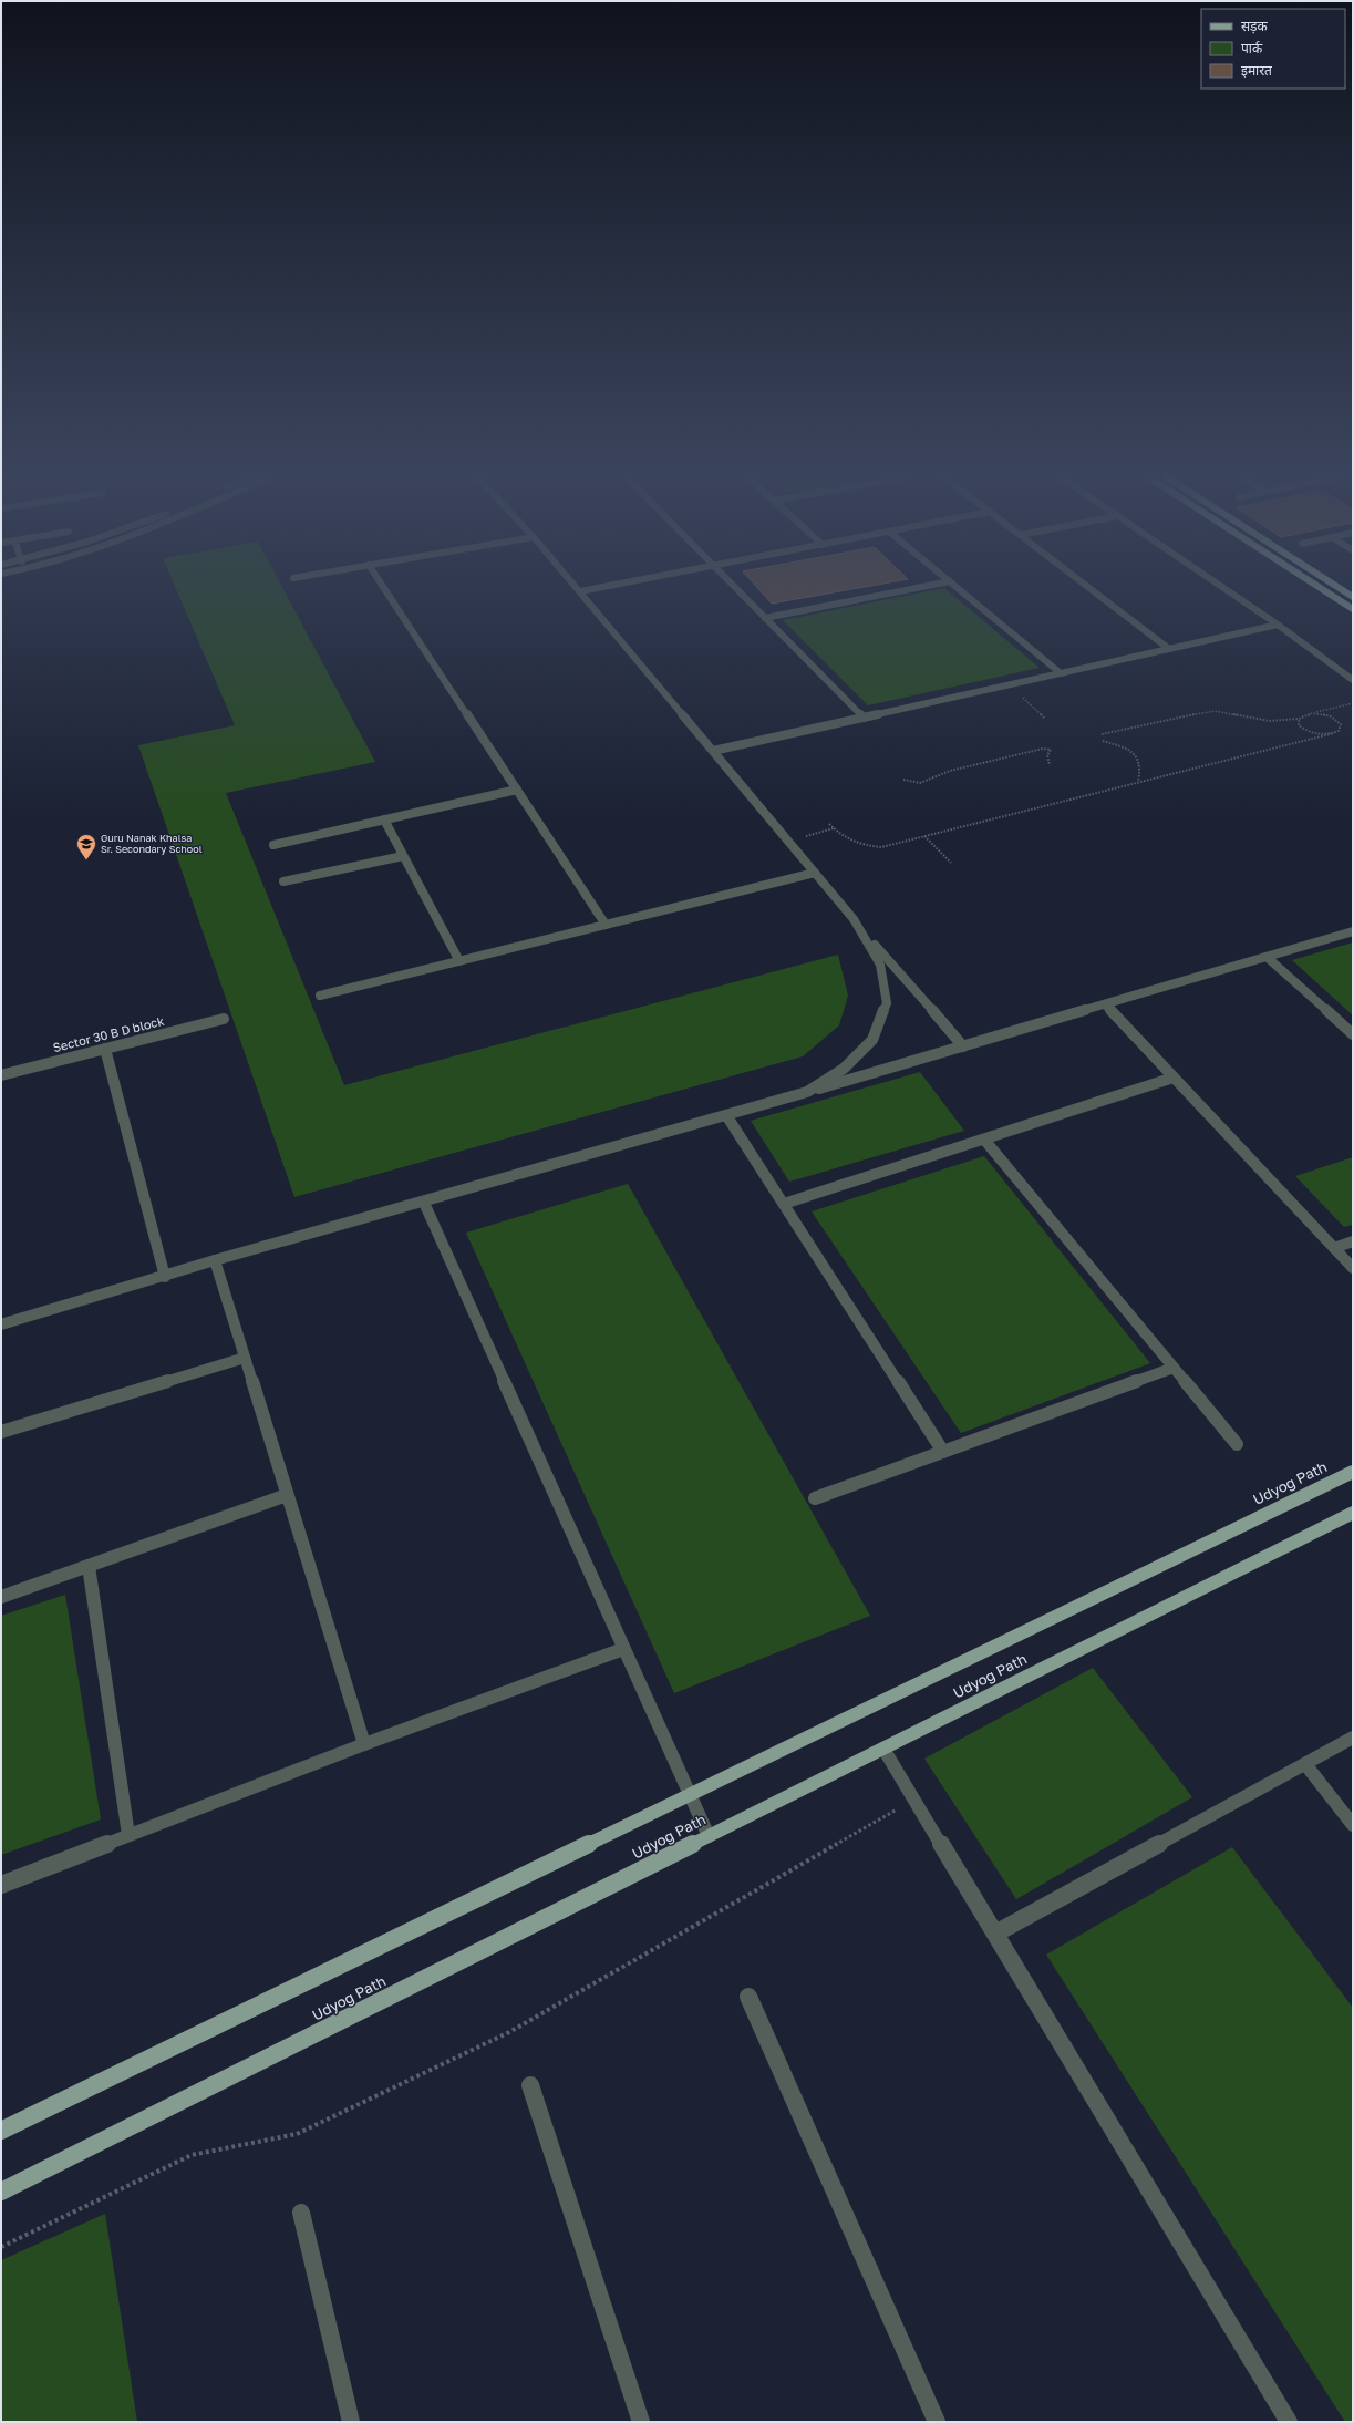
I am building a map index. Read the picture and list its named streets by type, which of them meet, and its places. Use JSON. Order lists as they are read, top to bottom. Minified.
{"streets":{"main road":["Udyog Path"],"street":["Sector 30 B D block"]},"places":{"school or university":["Guru Nanak Khalsa Sr. Secondary School"]},"legend":["सड़क","पार्क","इमारत"]}
